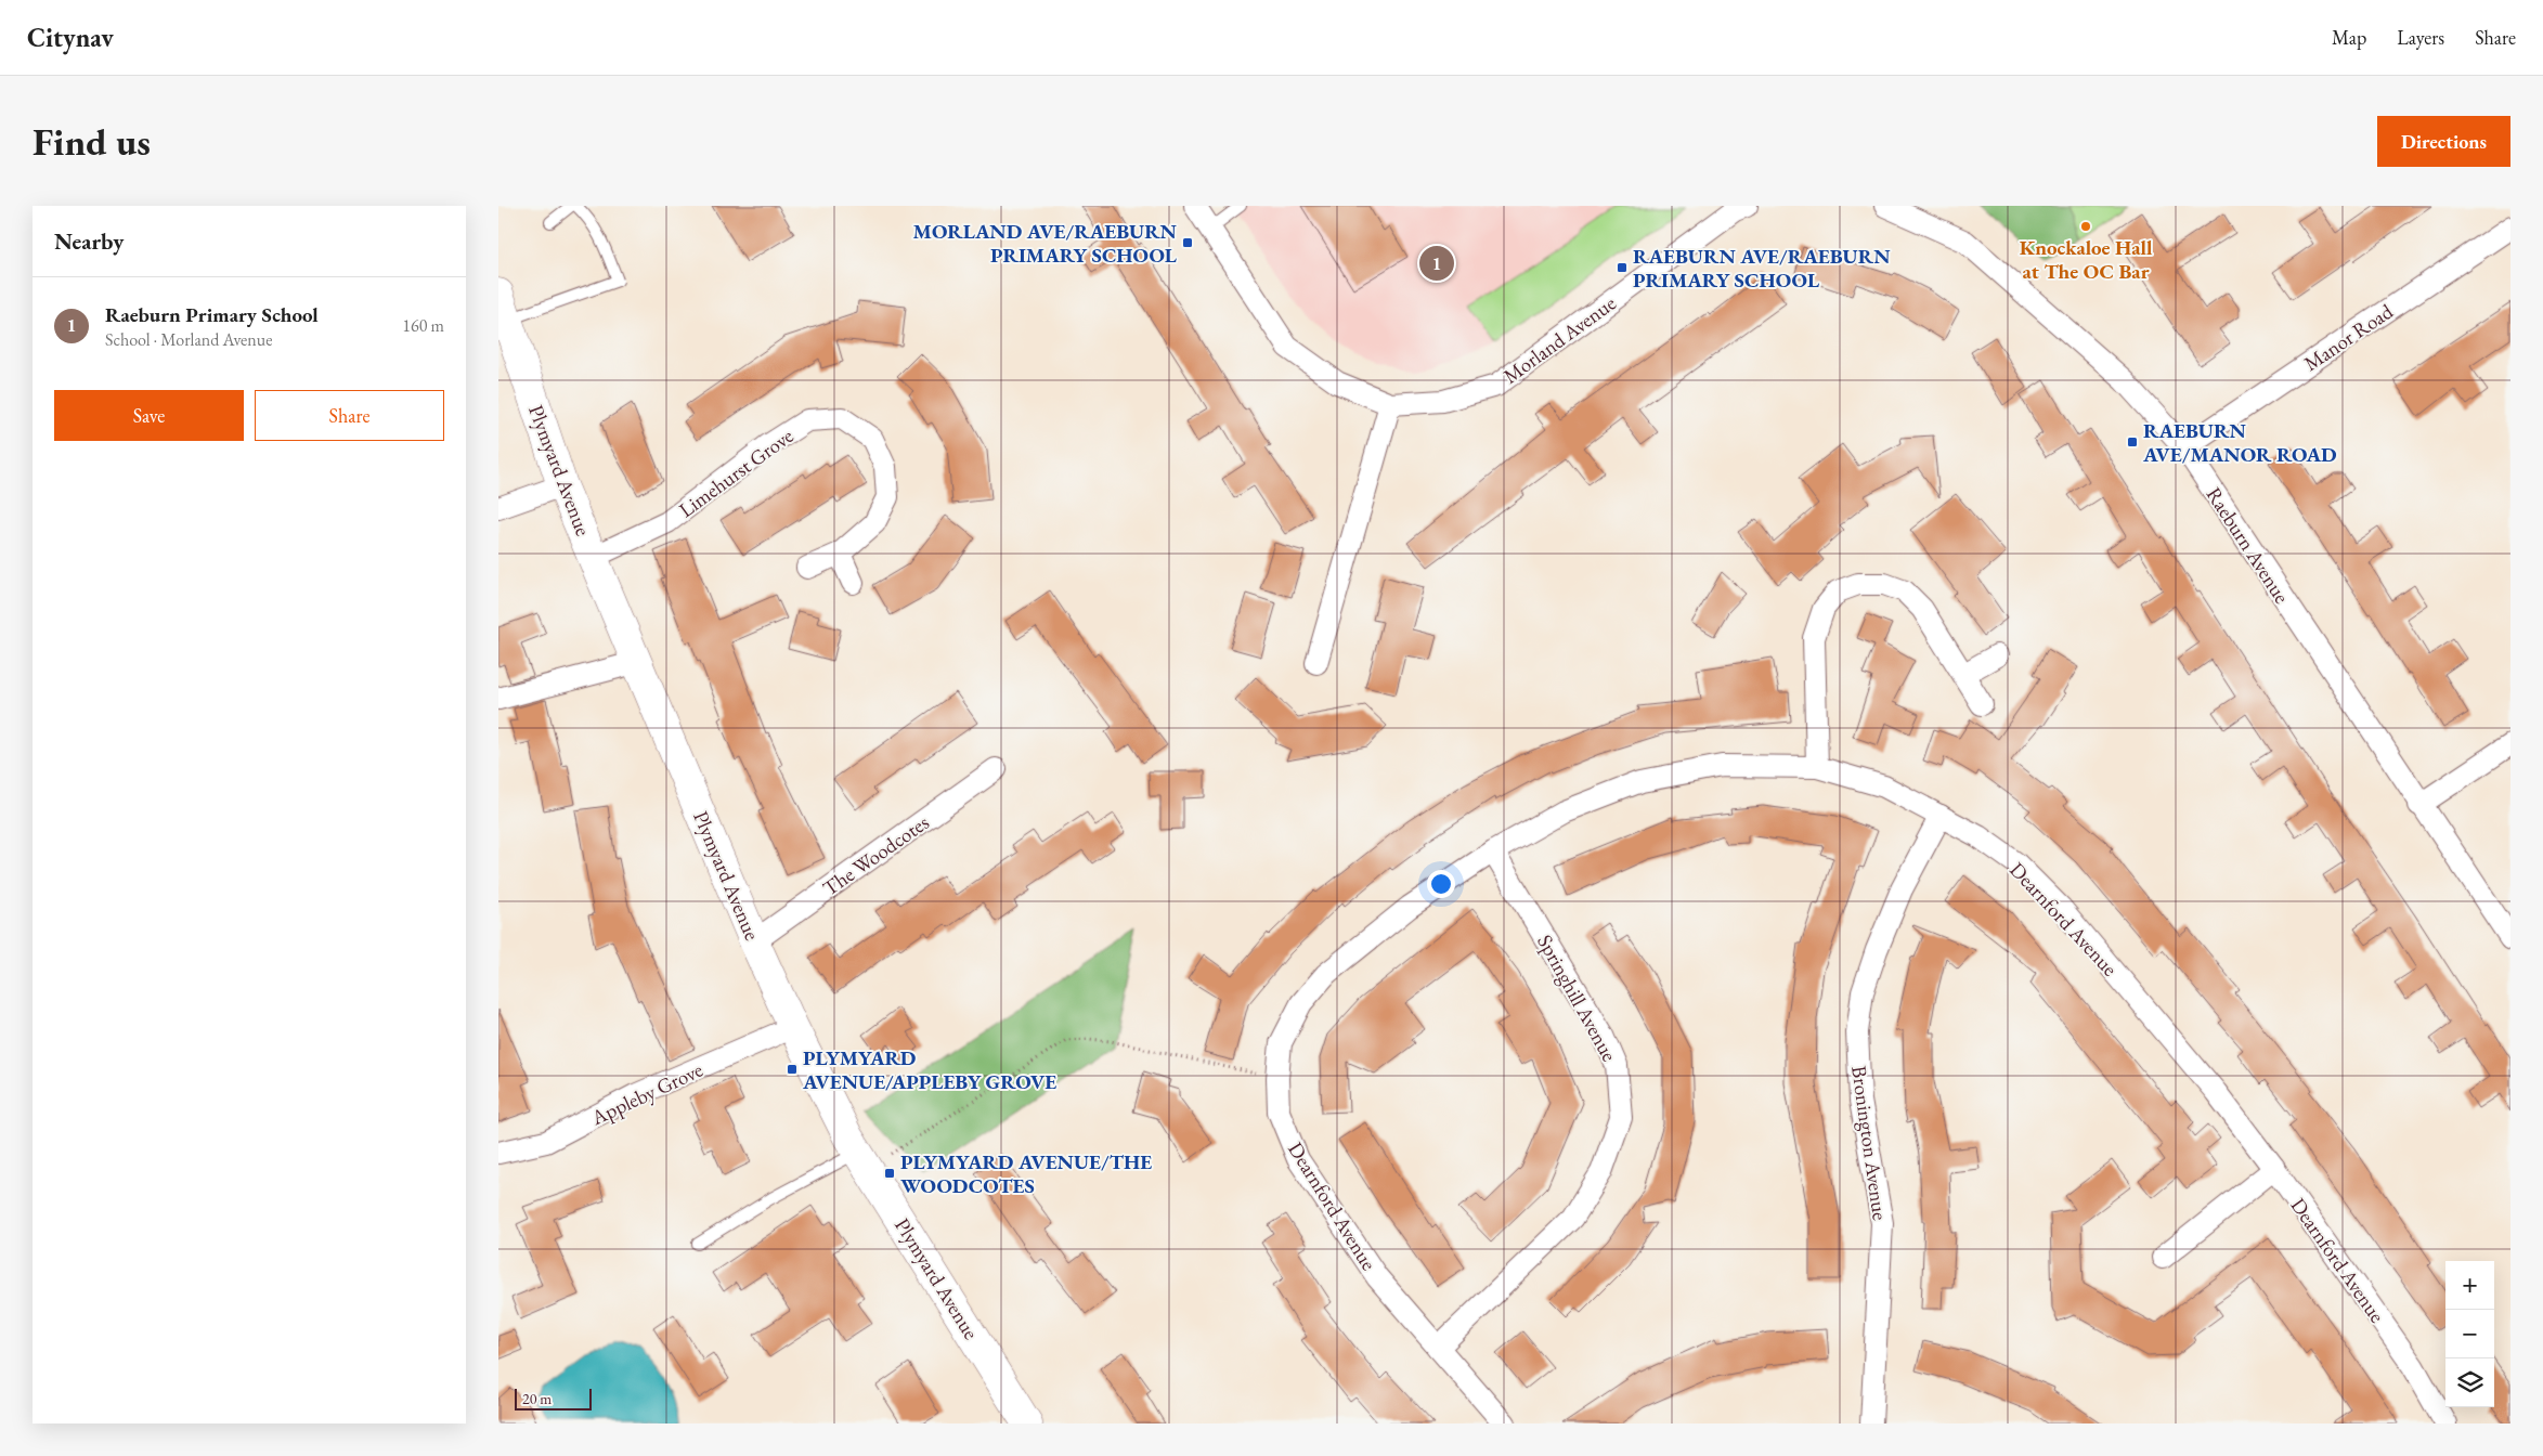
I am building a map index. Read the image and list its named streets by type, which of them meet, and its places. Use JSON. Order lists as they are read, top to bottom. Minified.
{"streets":{"street":["Manor Road","Morland Avenue","Plymyard Avenue","Limehurst Grove","Raeburn Avenue","The Woodcotes","Dearnford Avenue","Springhill Avenue","Appleby Grove","Bronington Avenue"]},"crossings":[["Manor Road","Raeburn Avenue"],["Plymyard Avenue","Limehurst Grove"],["Plymyard Avenue","The Woodcotes"],["Plymyard Avenue","Appleby Grove"],["Dearnford Avenue","Springhill Avenue"],["Dearnford Avenue","Bronington Avenue"]],"places":{"other":["Knockaloe Hall at The OC Bar"],"transit":["MORLAND AVE/RAEBURN PRIMARY SCHOOL","RAEBURN AVE/RAEBURN PRIMARY SCHOOL","RAEBURN AVE/MANOR ROAD","PLYMYARD AVENUE/APPLEBY GROVE","PLYMYARD AVENUE/THE WOODCOTES"]},"scale_bar":"20 m","page":{"header":"Citynav","nav":["Map","Layers","Share"],"buttons":["Directions",["Save","Share"]],"title":"Find us","heading":"Nearby","pins":"1","list":[{"mark":"1","name":"Raeburn Primary School","note":"School · Morland Avenue","value":"160 m"}],"map_buttons":["+","−"],"scale":"20 m"}}
